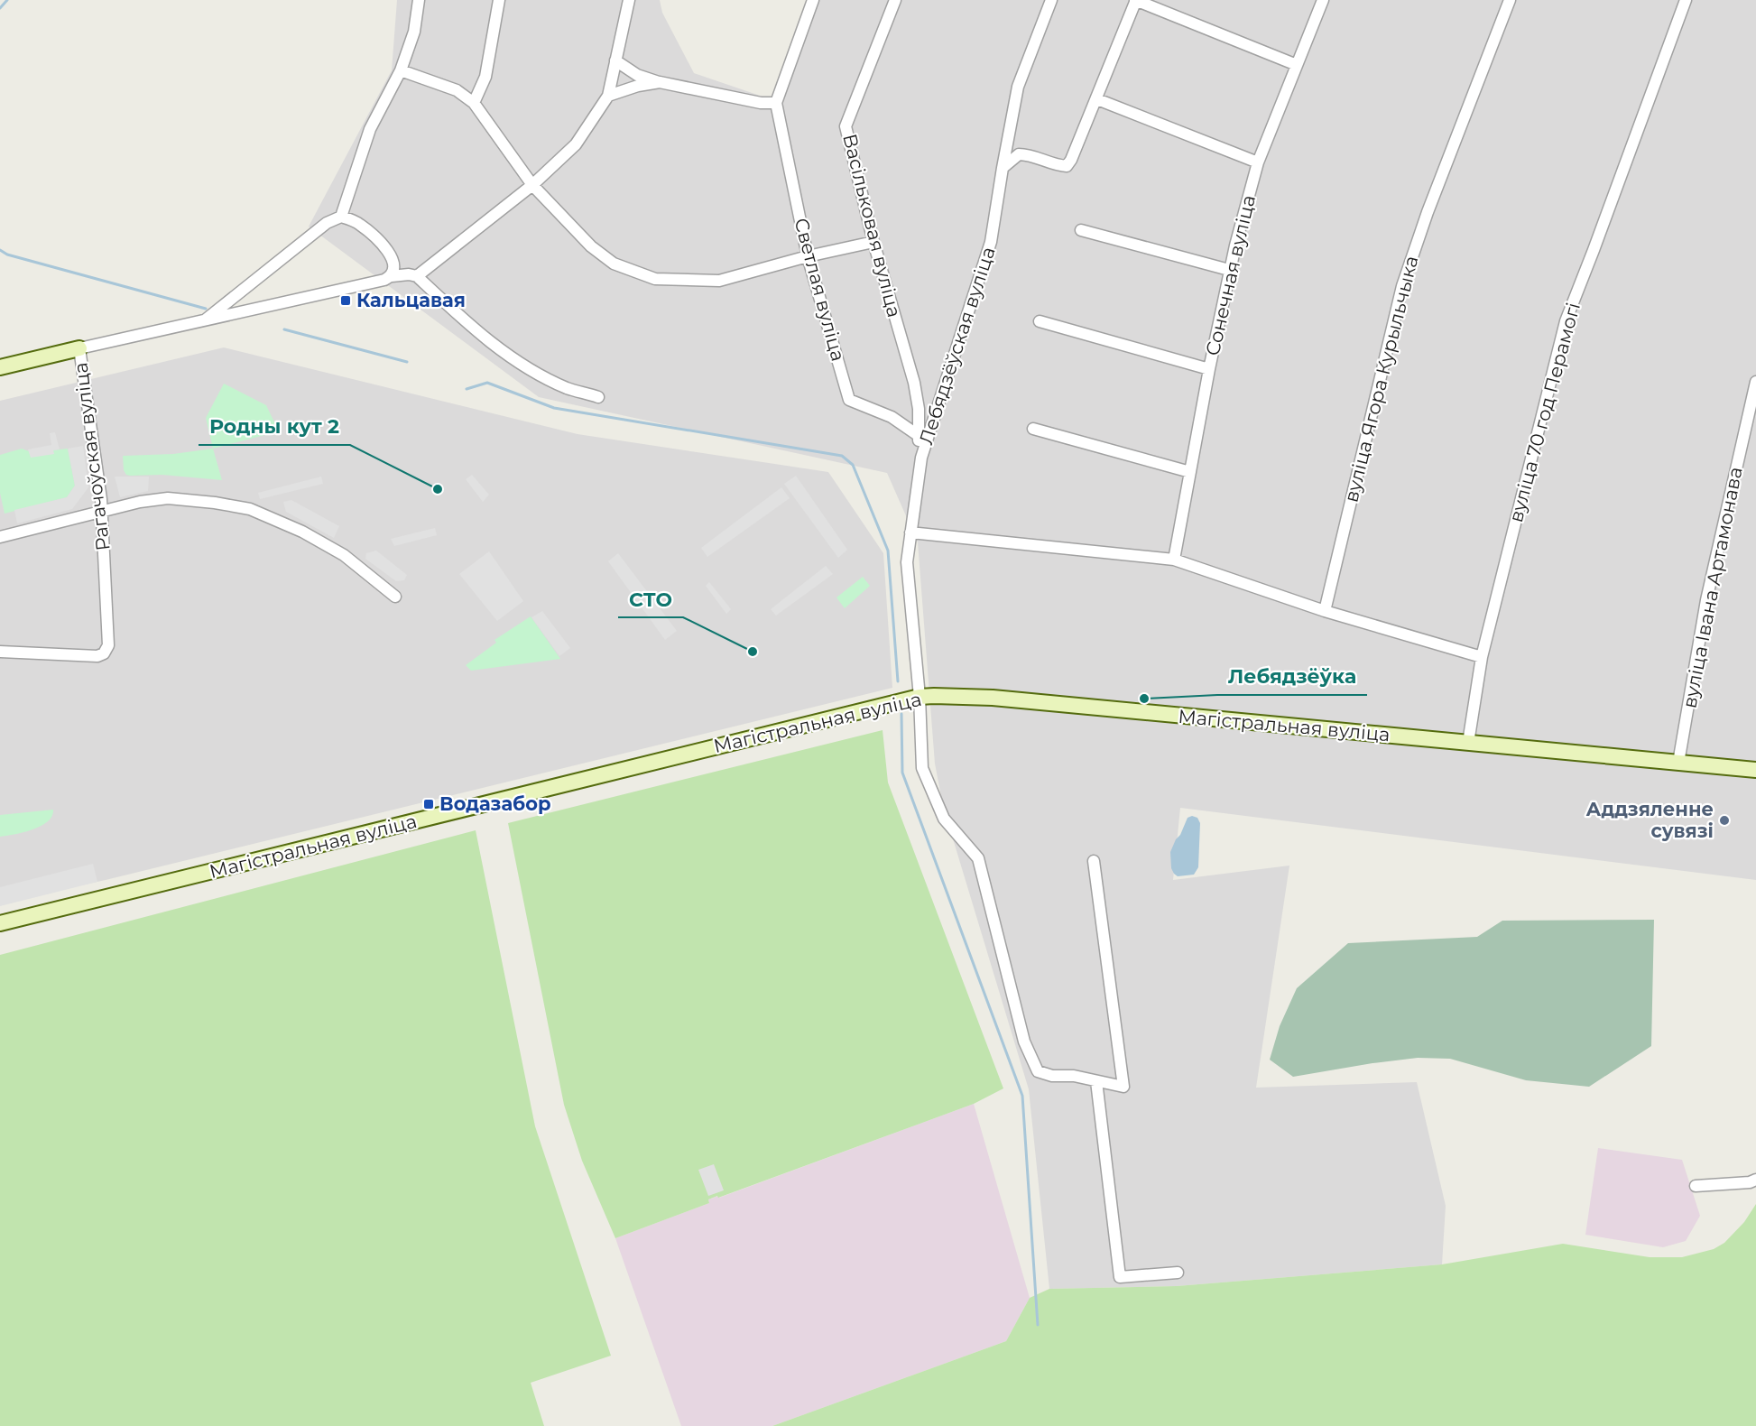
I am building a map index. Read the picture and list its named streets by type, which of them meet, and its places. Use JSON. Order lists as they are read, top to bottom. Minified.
{"streets":{"main road":["Магістральная вуліца"],"street":["Васільковая вуліца","Сонечная вуліца","Светлая вуліца","Лебядзёўская вуліца","вуліца Ягора Курыльчыка","вуліца 70 год Перамогі","Рагачоўская вуліца","вуліца Івана Артамонава"]},"crossings":[["Васільковая вуліца","Светлая вуліца"],["Васільковая вуліца","Лебядзёўская вуліца"],["Лебядзёўская вуліца","Магістральная вуліца"],["вуліца 70 год Перамогі","Магістральная вуліца"],["вуліца Івана Артамонава","Магістральная вуліца"]],"places":{"transit":["Кальцавая","Водазабор"],"other":["Родны кут 2","СТО","Лебядзёўка","Аддзяленне сувязі"]}}
